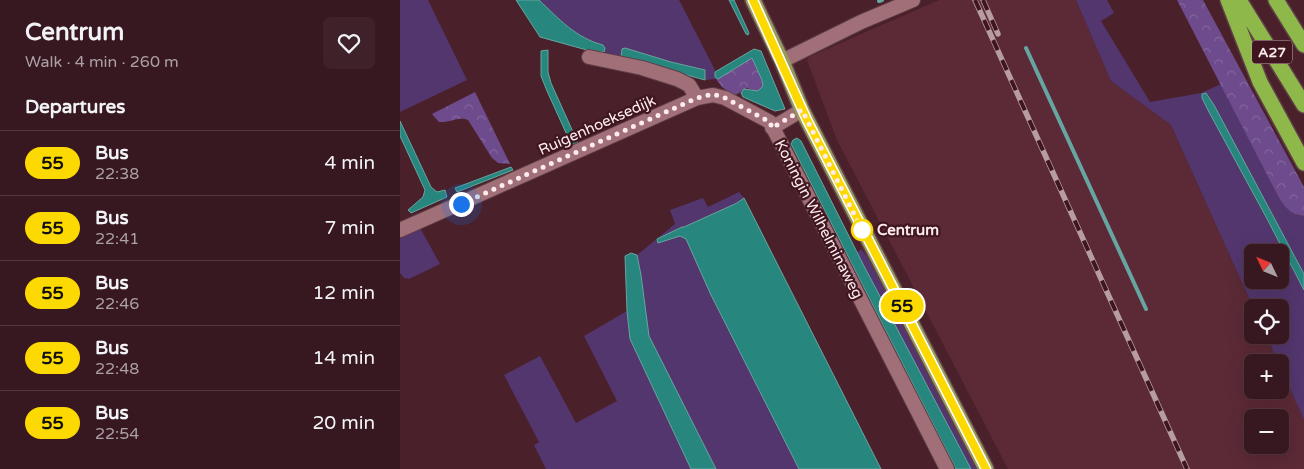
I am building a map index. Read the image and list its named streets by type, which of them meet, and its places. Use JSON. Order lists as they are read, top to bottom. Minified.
{"streets":{"highway":["A27"],"street":["Ruigenhoeksedijk","Koningin Wilhelminaweg"]},"crossings":[["Ruigenhoeksedijk","Koningin Wilhelminaweg"]],"places":["Centrum"],"lines":["bus line 55"],"north":"top left","page":{"heading":[["Centrum","Walk · 4 min · 260 m"],"Departures"],"on_map":"55","list":[{"mark":"55","name":"Bus","note":"22:38","value":"4 min"},{"mark":"55","name":"Bus","note":"22:41","value":"7 min"},{"mark":"55","name":"Bus","note":"22:46","value":"12 min"},{"mark":"55","name":"Bus","note":"22:48","value":"14 min"},{"mark":"55","name":"Bus","note":"22:54","value":"20 min"}],"map_buttons":["+","−"]}}
